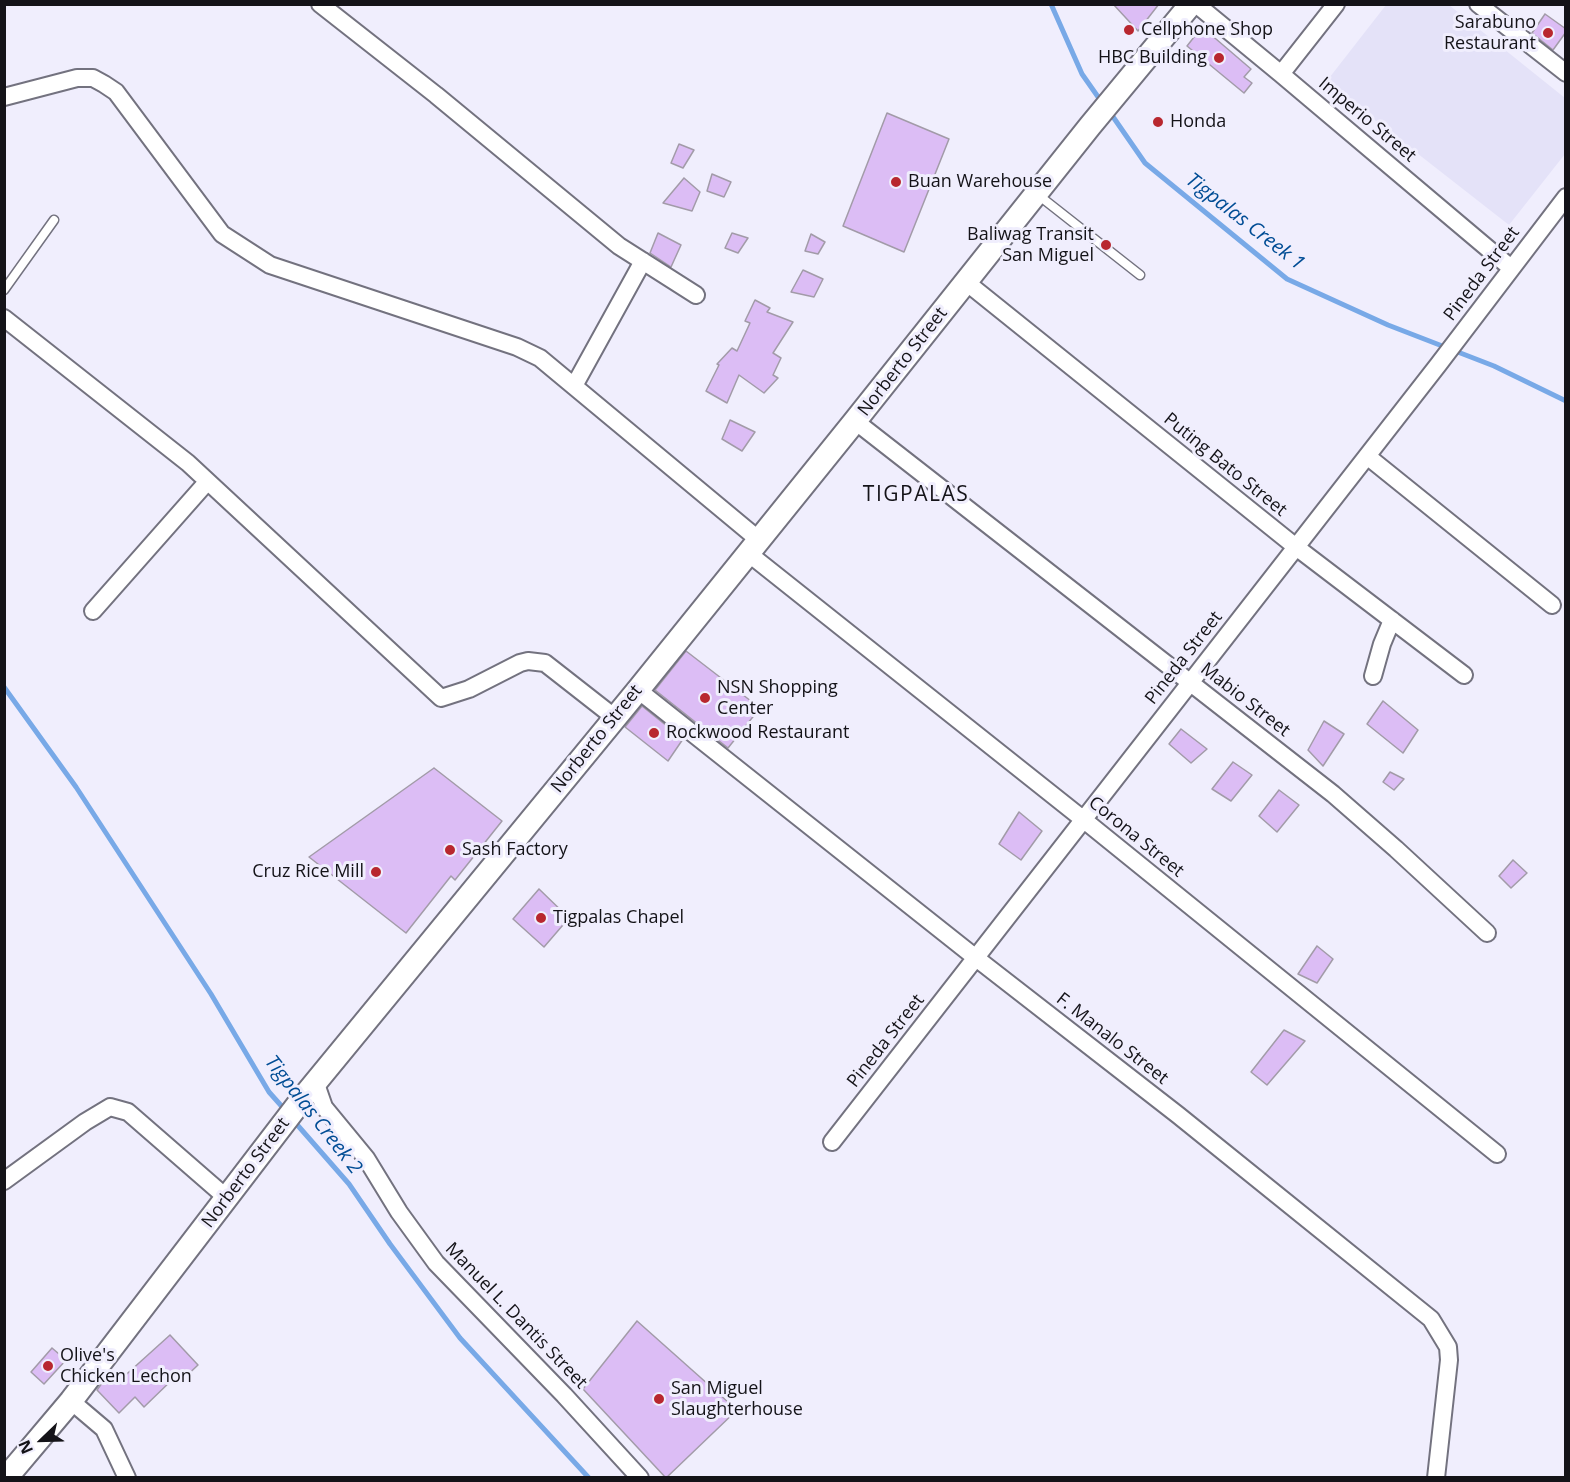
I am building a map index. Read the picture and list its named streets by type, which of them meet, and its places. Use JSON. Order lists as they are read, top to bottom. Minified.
{"streets":{"main road":["Norberto Street"],"street":["Imperio Street","Pineda Street","Puting Bato Street","Mabio Street","Corona Street","F. Manalo Street","Manuel L. Dantis Street"]},"crossings":[["Imperio Street","Pineda Street"],["Pineda Street","Puting Bato Street"],["Pineda Street","Mabio Street"],["Pineda Street","Corona Street"],["Pineda Street","F. Manalo Street"],["Norberto Street","Puting Bato Street"],["Norberto Street","Mabio Street"],["Norberto Street","Corona Street"],["Norberto Street","F. Manalo Street"],["Norberto Street","Manuel L. Dantis Street"]],"districts":["TIGPALAS"],"water":["Tigpalas Creek 1","Tigpalas Creek 2"],"places":["Cellphone Shop","Sarabuno Restaurant","HBC Building","Honda","Buan Warehouse","Baliwag Transit San Miguel","NSN Shopping Center","Rockwood Restaurant","Sash Factory","Cruz Rice Mill","Tigpalas Chapel","Olive's Chicken Lechon","San Miguel Slaughterhouse"],"north":"bottom left"}
